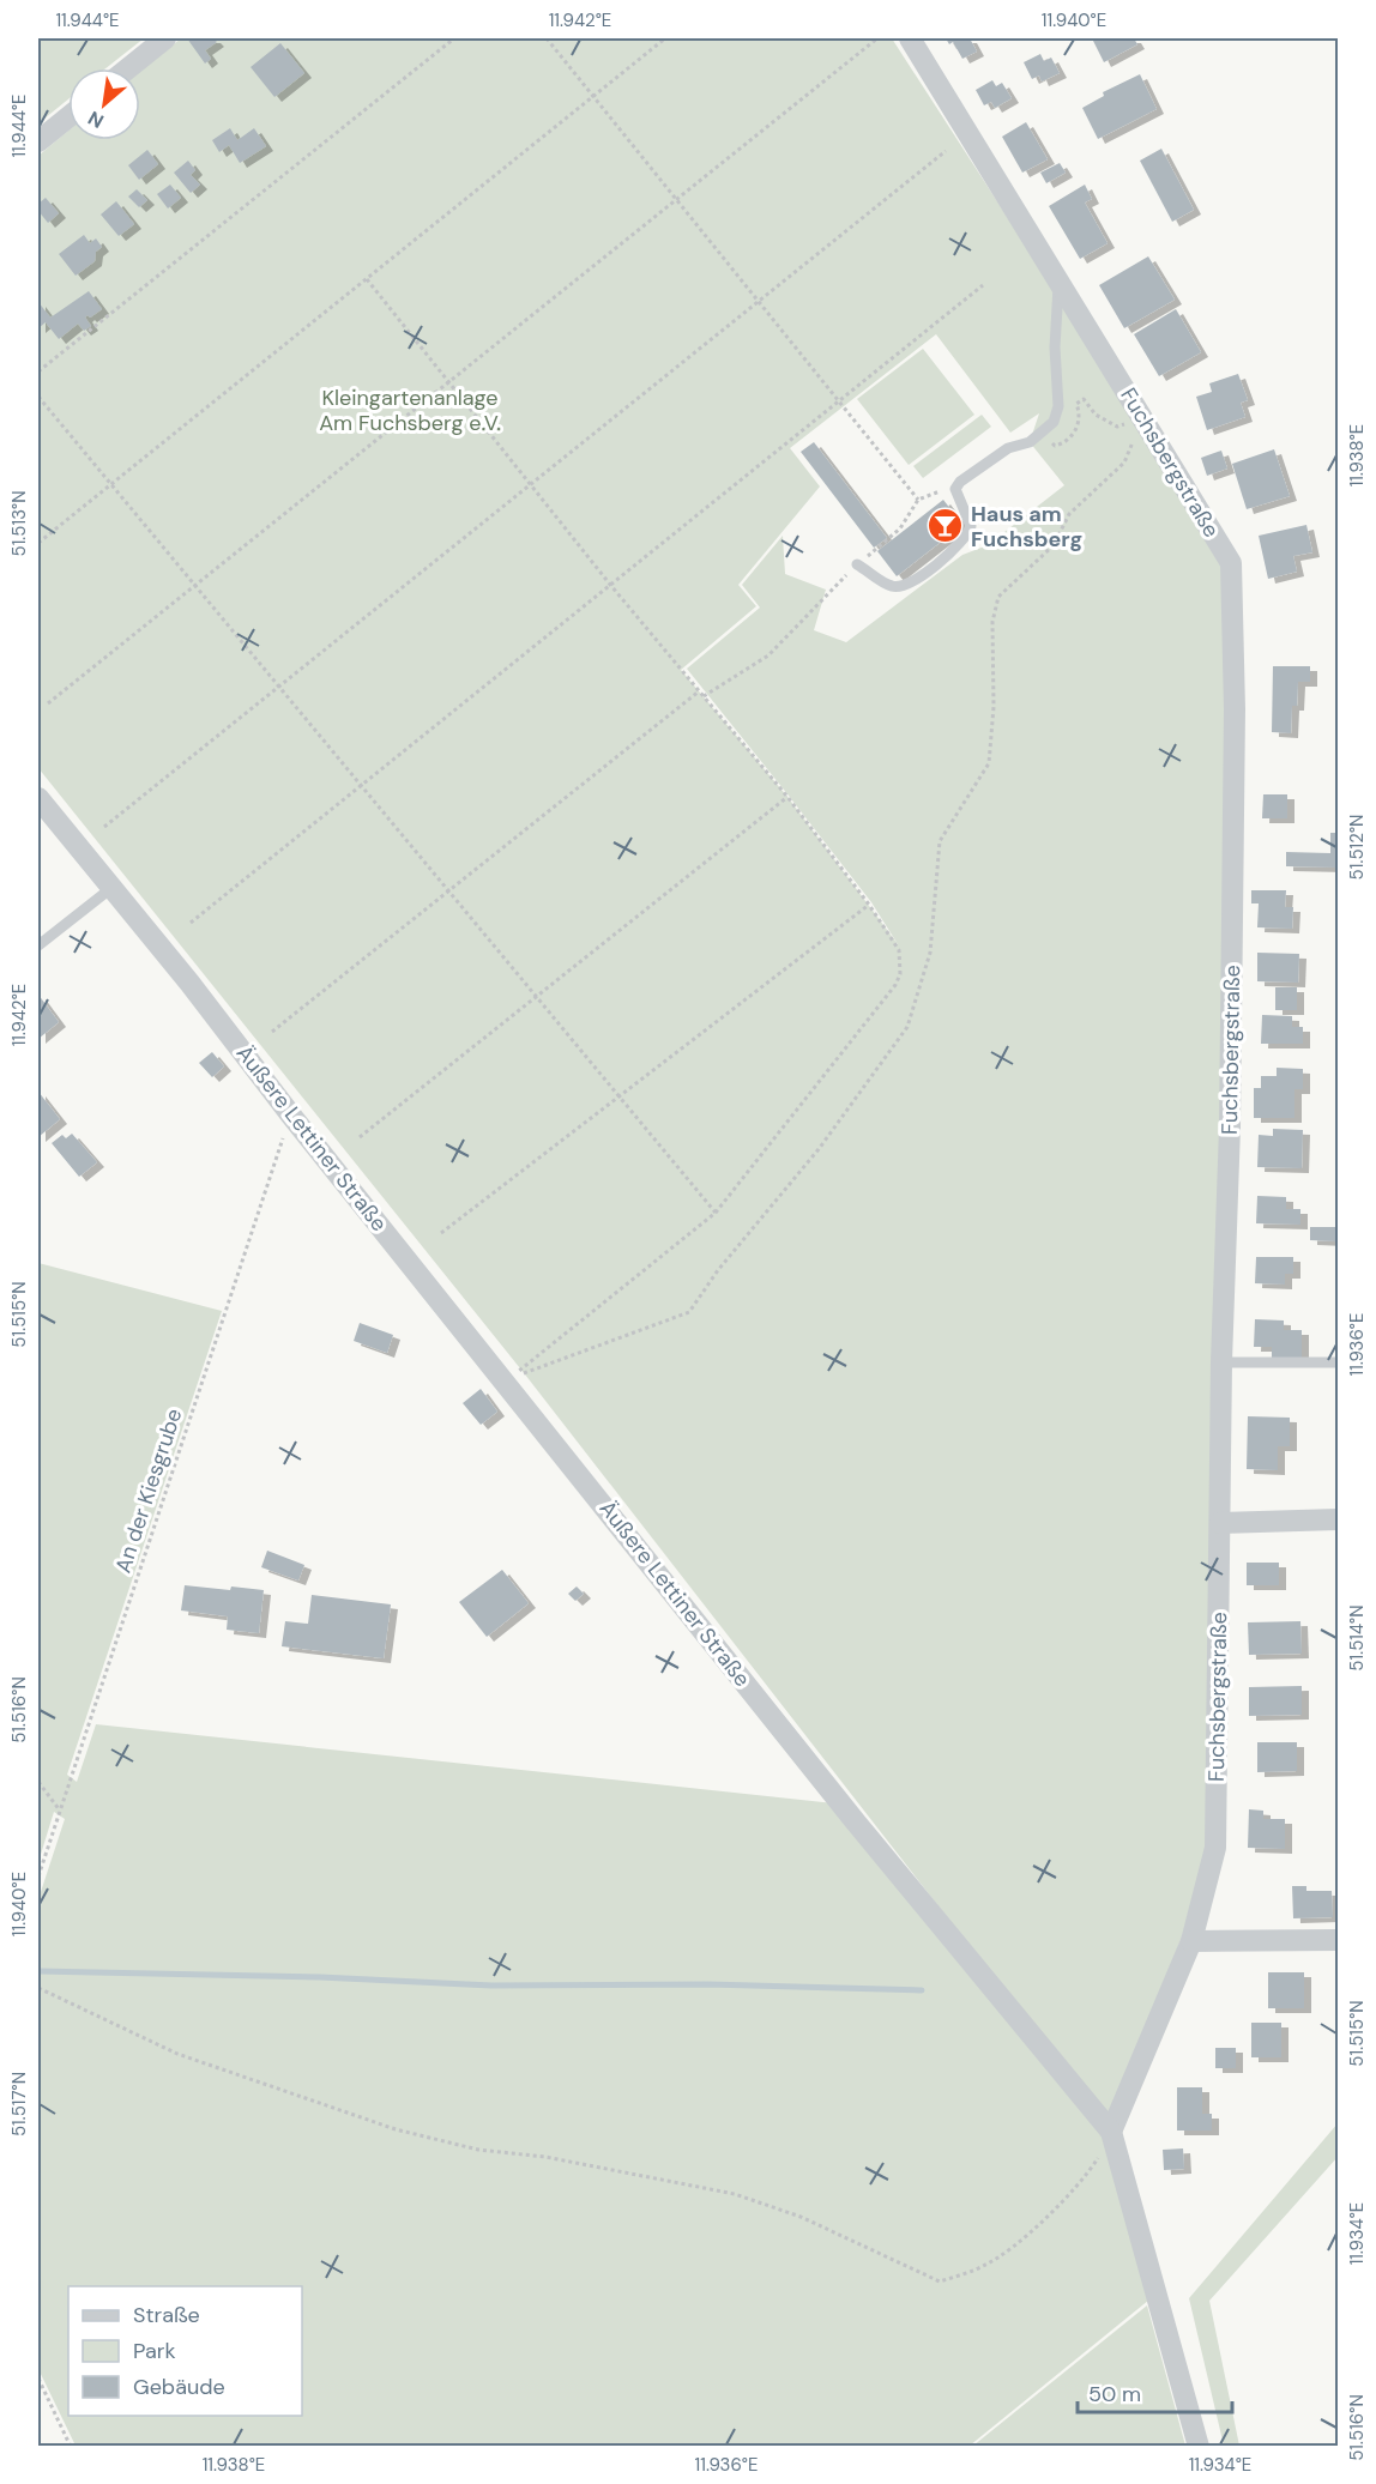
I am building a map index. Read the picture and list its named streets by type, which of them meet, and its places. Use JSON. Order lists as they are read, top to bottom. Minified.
{"streets":{"street":["Fuchsbergstraße","Äußere Lettiner Straße"],"path":["An der Kiesgrube"]},"crossings":[["Fuchsbergstraße","Äußere Lettiner Straße"],["Äußere Lettiner Straße","An der Kiesgrube"]],"parks":["Kleingartenanlage Am Fuchsberg e.V."],"places":{"bar":["Haus am Fuchsberg"]},"legend":["Straße","Park","Gebäude"],"scale_bar":"50 m","north":"bottom left","coordinates":["11.944°E","11.942°E","11.940°E","11.938°E","51.513°N","51.512°N","51.515°N","11.936°E","51.514°N","51.516°N","51.517°N","11.934°E"]}
